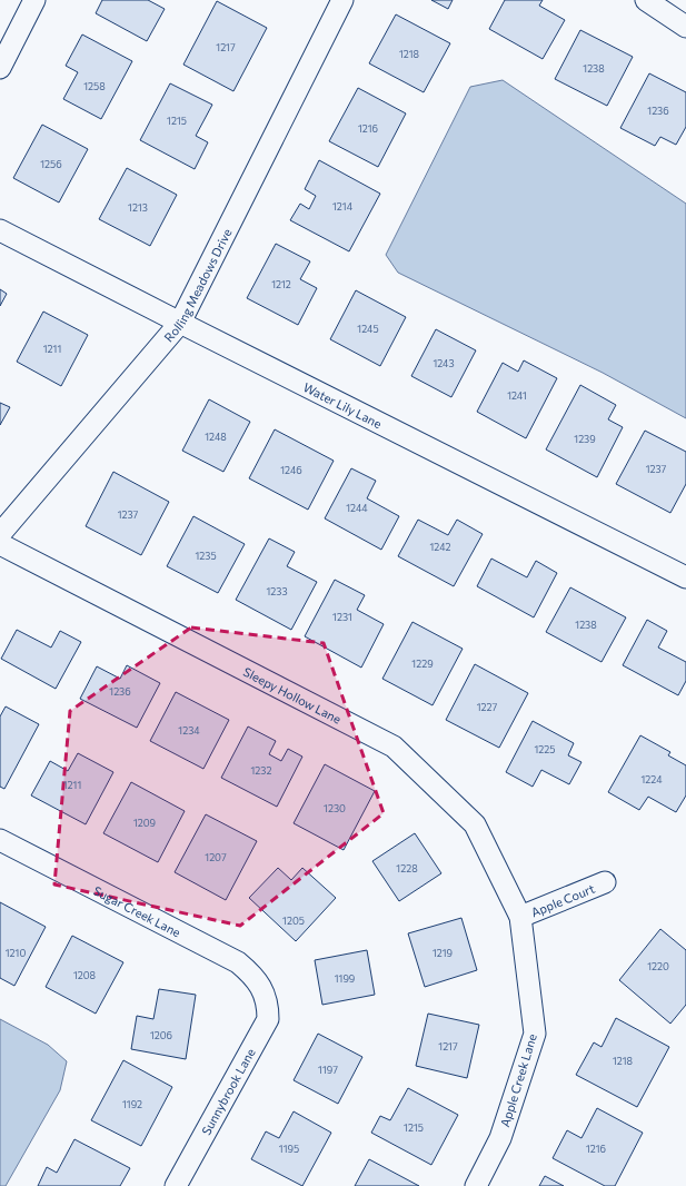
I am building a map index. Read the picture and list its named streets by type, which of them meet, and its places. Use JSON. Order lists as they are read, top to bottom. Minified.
{"streets":{"street":["Rolling Meadows Drive","Water Lily Lane","Sleepy Hollow Lane","Apple Court","Sugar Creek Lane","Apple Creek Lane","Sunnybrook Lane"]},"crossings":[["Rolling Meadows Drive","Water Lily Lane"],["Sleepy Hollow Lane","Apple Court"],["Sleepy Hollow Lane","Apple Creek Lane"],["Apple Court","Apple Creek Lane"],["Sugar Creek Lane","Sunnybrook Lane"]],"house_numbers":["1217","1218","1238","1258","1236","1215","1216","1256","1214","1213","1212","1245","1211","1243","1241","1248","1239","1237","1246","1244","1237","1242","1235","1233","1231","1238","1229","1236","1227","1234","1225","1232","1224","1211","1230","1209","1207","1228","1205","1210","1219","1220","1208","1199","1206","1217","1218","1197","1192","1215","1195","1216"]}
